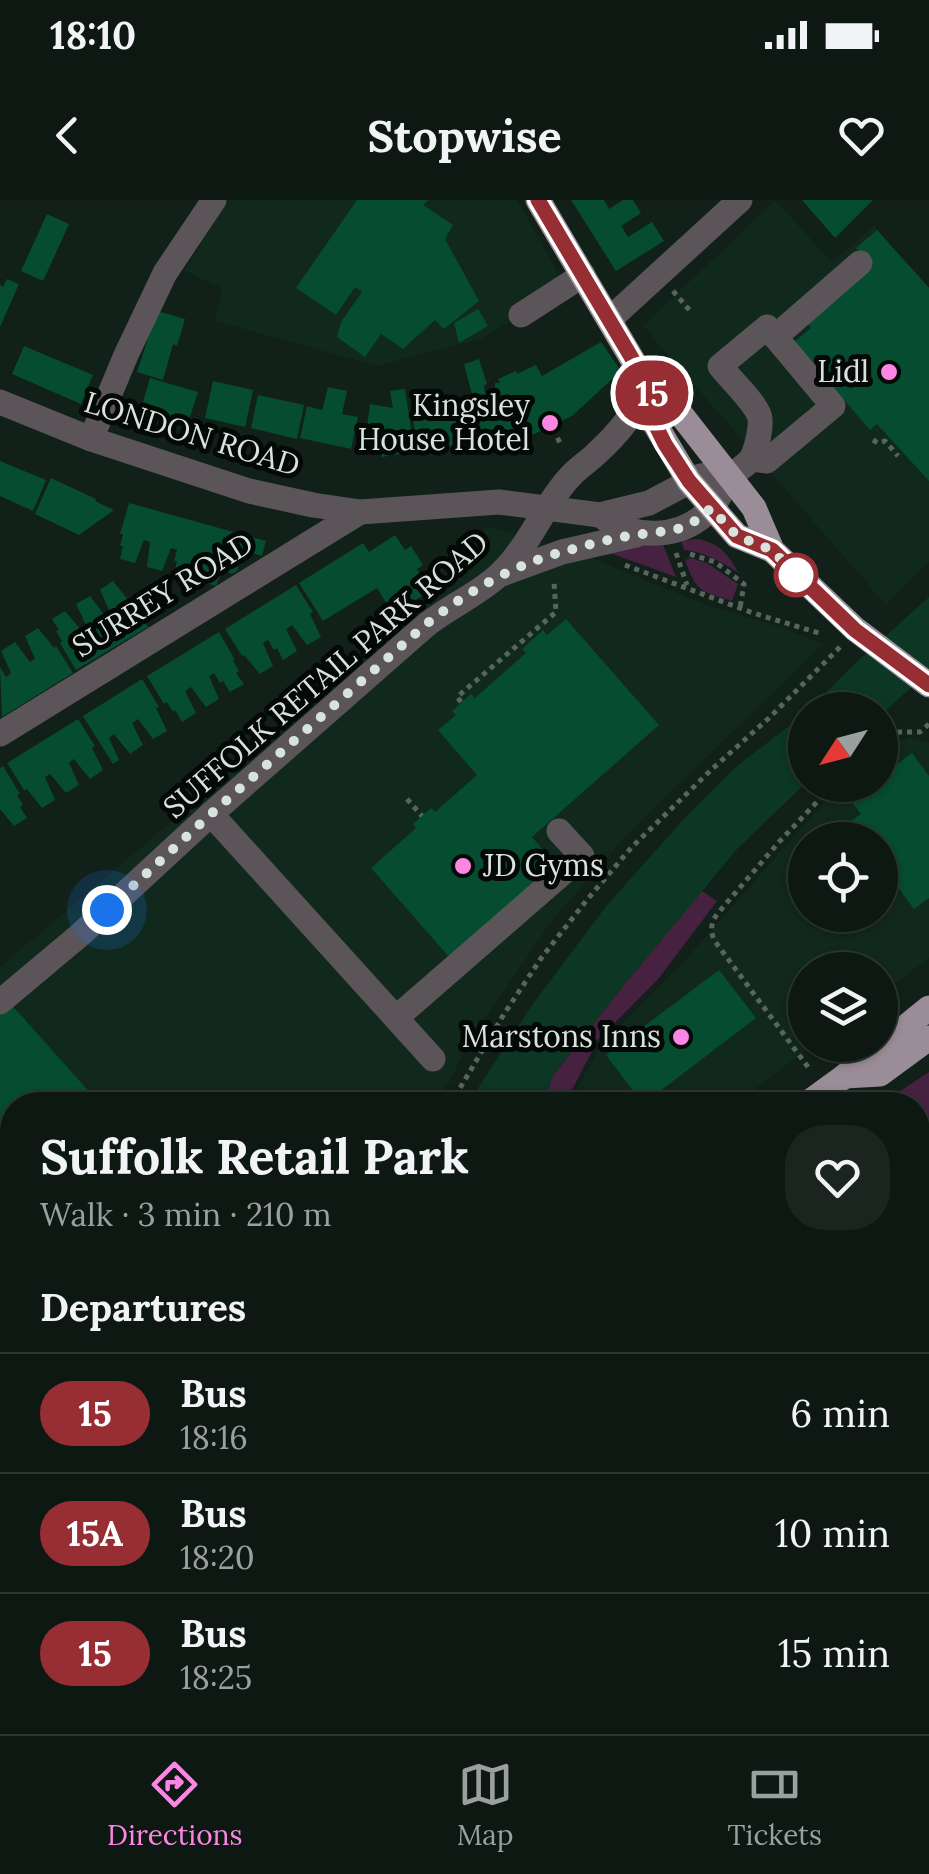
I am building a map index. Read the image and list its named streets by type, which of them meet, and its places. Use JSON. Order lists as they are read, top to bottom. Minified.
{"streets":{"street":["LONDON ROAD","SURREY ROAD","SUFFOLK RETAIL PARK ROAD"]},"crossings":[["LONDON ROAD","SURREY ROAD"],["LONDON ROAD","SUFFOLK RETAIL PARK ROAD"]],"places":["Lidl","Kingsley House Hotel","JD Gyms","Marstons Inns"],"lines":["bus line 15"],"north":"bottom left","page":{"status":"18:10","header":"Stopwise","on_map":"15","heading":[["Suffolk Retail Park","Walk · 3 min · 210 m"],"Departures"],"list":[{"mark":"15","name":"Bus","note":"18:16","value":"6 min"},{"mark":"15A","name":"Bus","note":"18:20","value":"10 min"},{"mark":"15","name":"Bus","note":"18:25","value":"15 min"}],"tabs":["Directions","Map","Tickets"]}}
